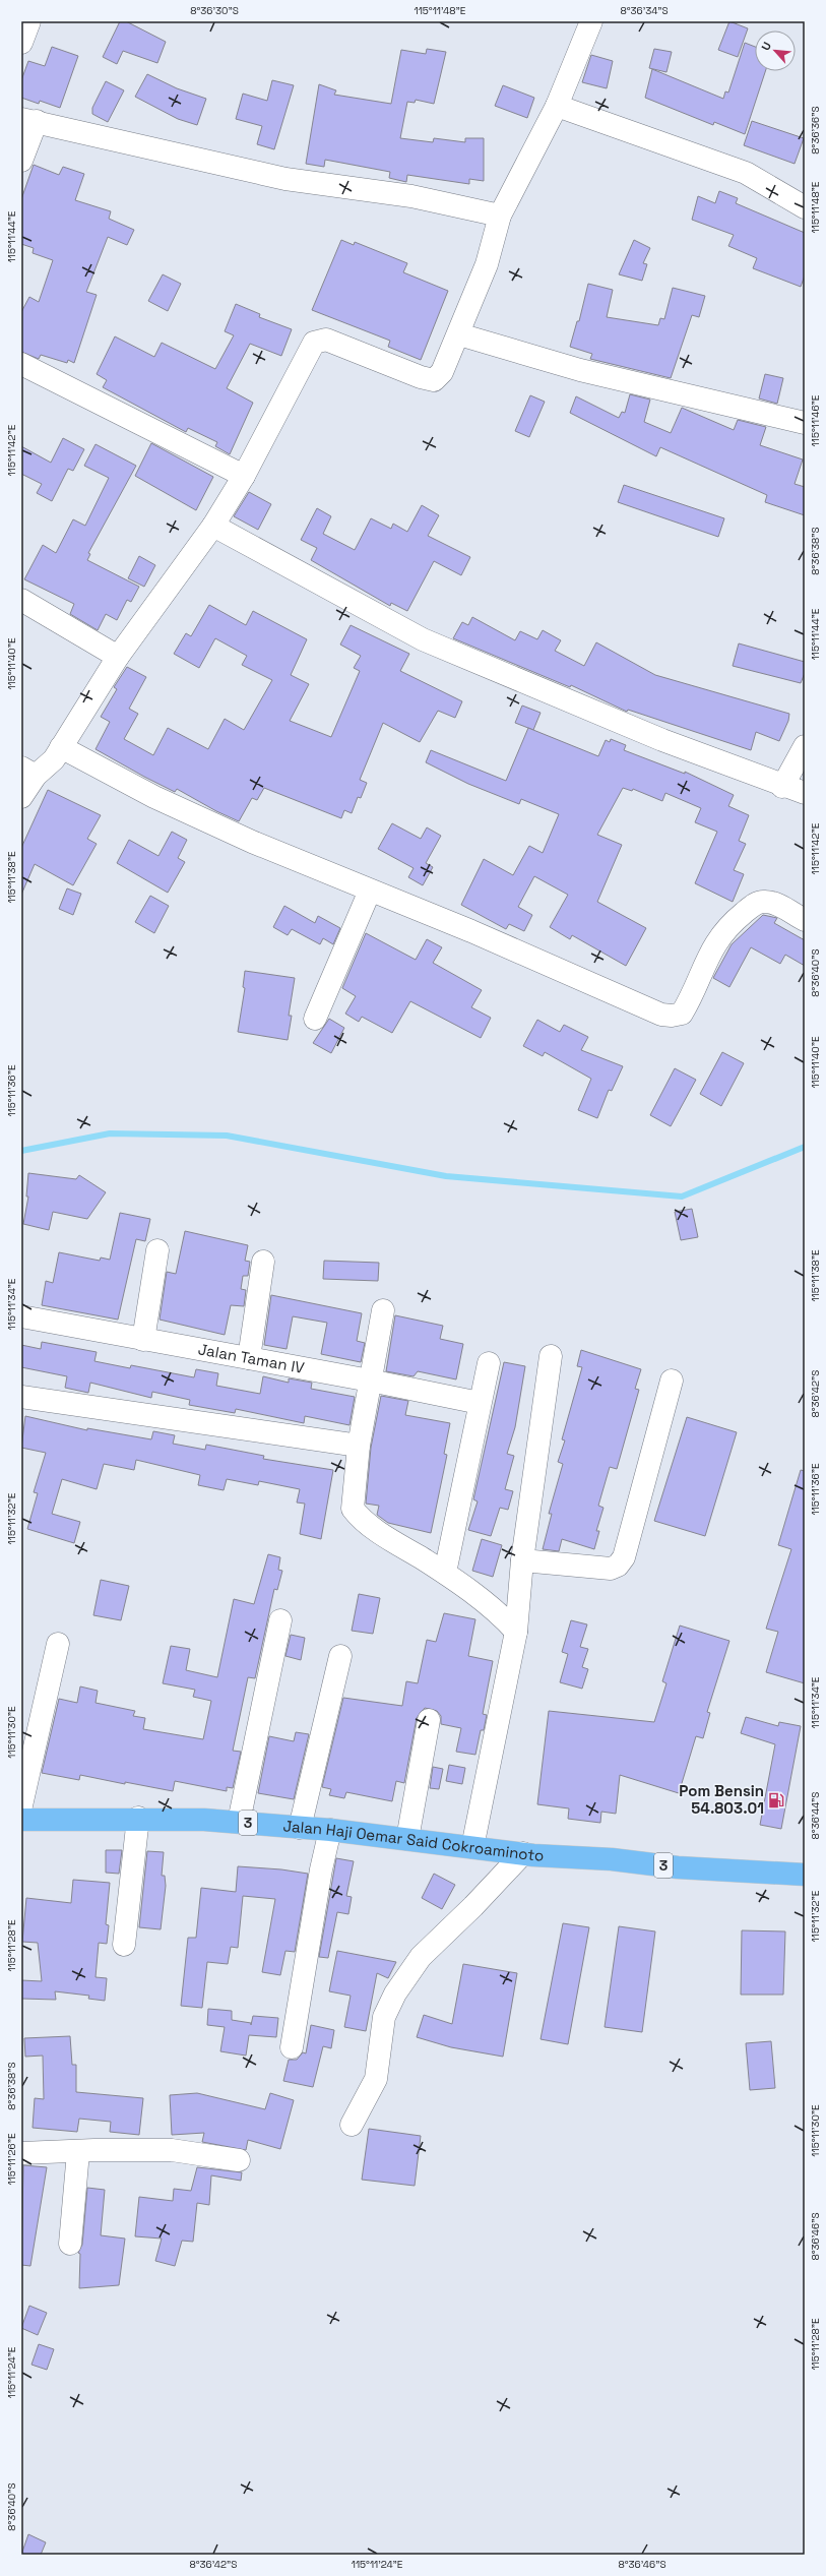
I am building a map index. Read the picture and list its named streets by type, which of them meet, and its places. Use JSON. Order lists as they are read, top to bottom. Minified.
{"streets":{"highway":["3","Jalan Haji Oemar Said Cokroaminoto"],"street":["Jalan Taman IV"]},"places":{"fuel station":["Pom Bensin 54.803.01"]},"north":"top left","coordinates":["8°36'30\"S","115°11'48\"E","8°36'34\"S","8°36'36\"S","115°11'44\"E","115°11'46\"E","115°11'42\"E","8°36'38\"S","115°11'40\"E","115°11'38\"E","8°36'40\"S","115°11'36\"E","115°11'34\"E","8°36'42\"S","115°11'32\"E","115°11'30\"E","8°36'44\"S","115°11'28\"E","115°11'26\"E","8°36'46\"S","115°11'24\"E"]}
